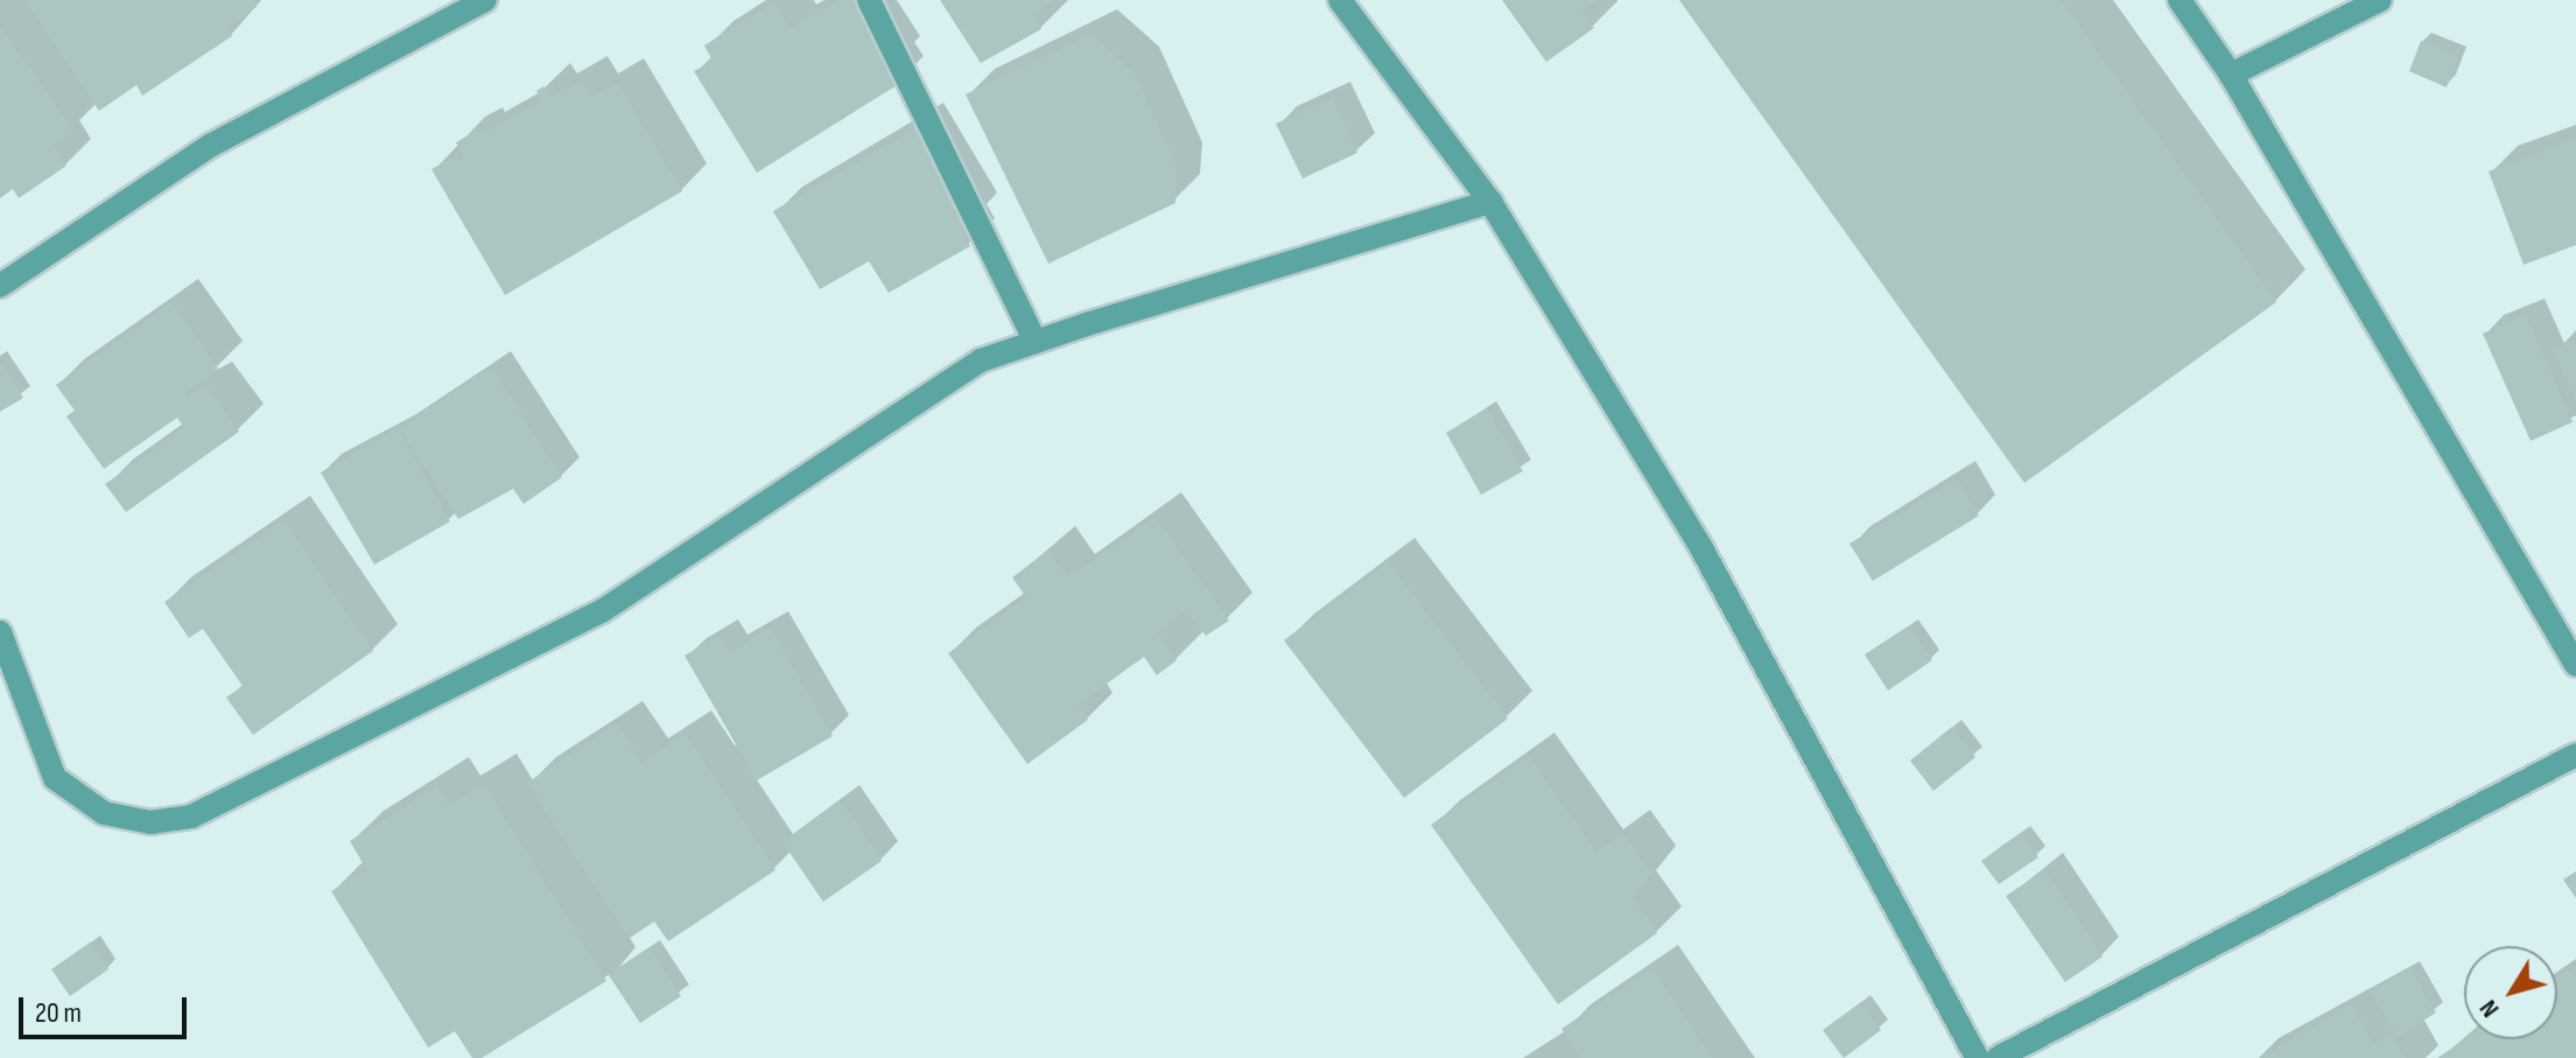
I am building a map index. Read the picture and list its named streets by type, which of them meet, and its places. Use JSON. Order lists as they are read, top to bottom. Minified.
{"scale_bar":"20 m","north":"bottom left"}
